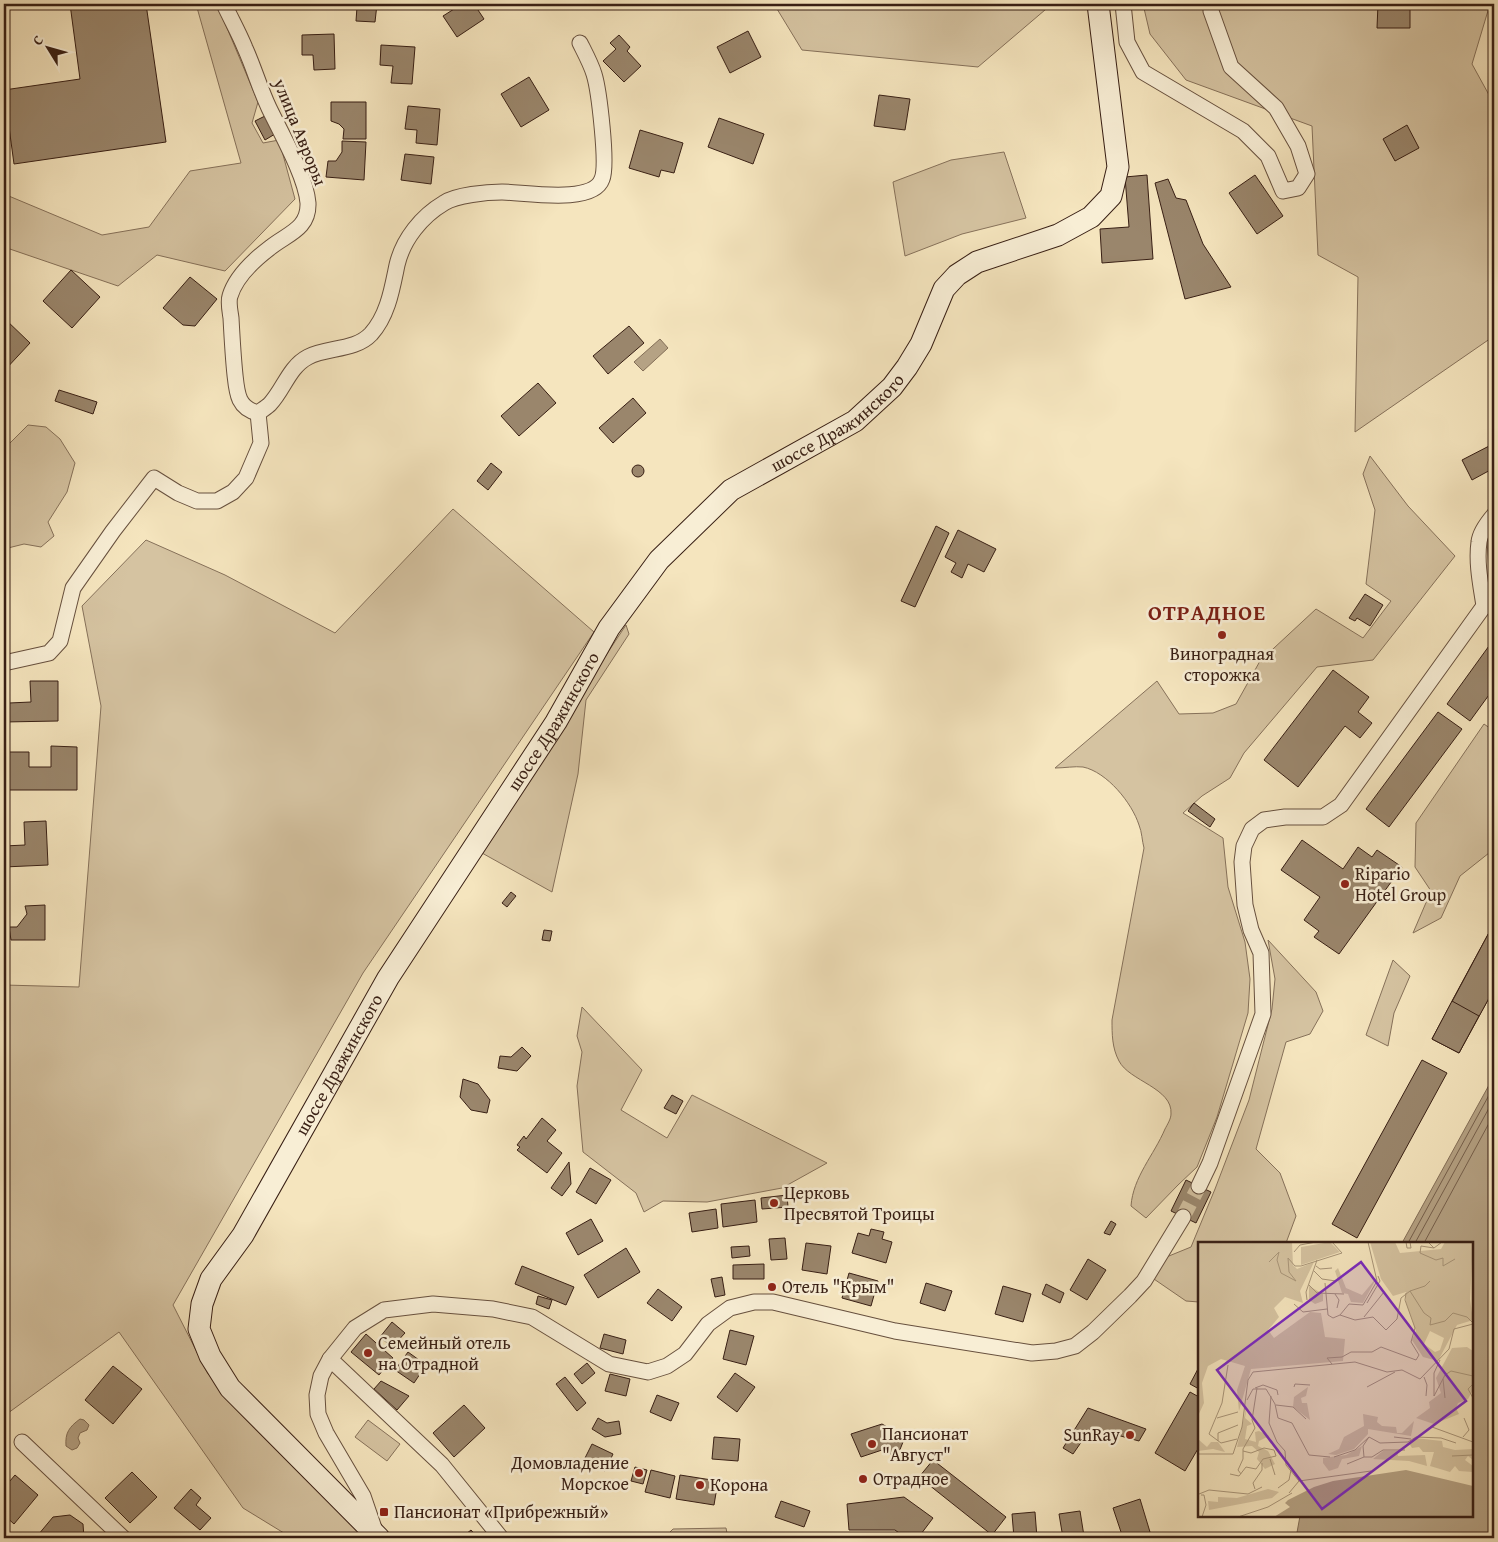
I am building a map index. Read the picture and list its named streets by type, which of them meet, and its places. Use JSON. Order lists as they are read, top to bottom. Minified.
{"streets":{"main road":["шоссе Дражинского"],"street":["улица Авроры"]},"districts":["ОТРАДНОЕ"],"places":{"other":["Виноградная сторожка","Ripario Hotel Group","Церковь Пресвятой Троицы","Отель \"Крым\"","Семейный отель на Отрадной","SunRay","Пансионат \"Август\"","Домовладение Морское","Отрадное","Корона"],"transit":["Пансионат «Прибрежный»"]},"north":"top left"}
